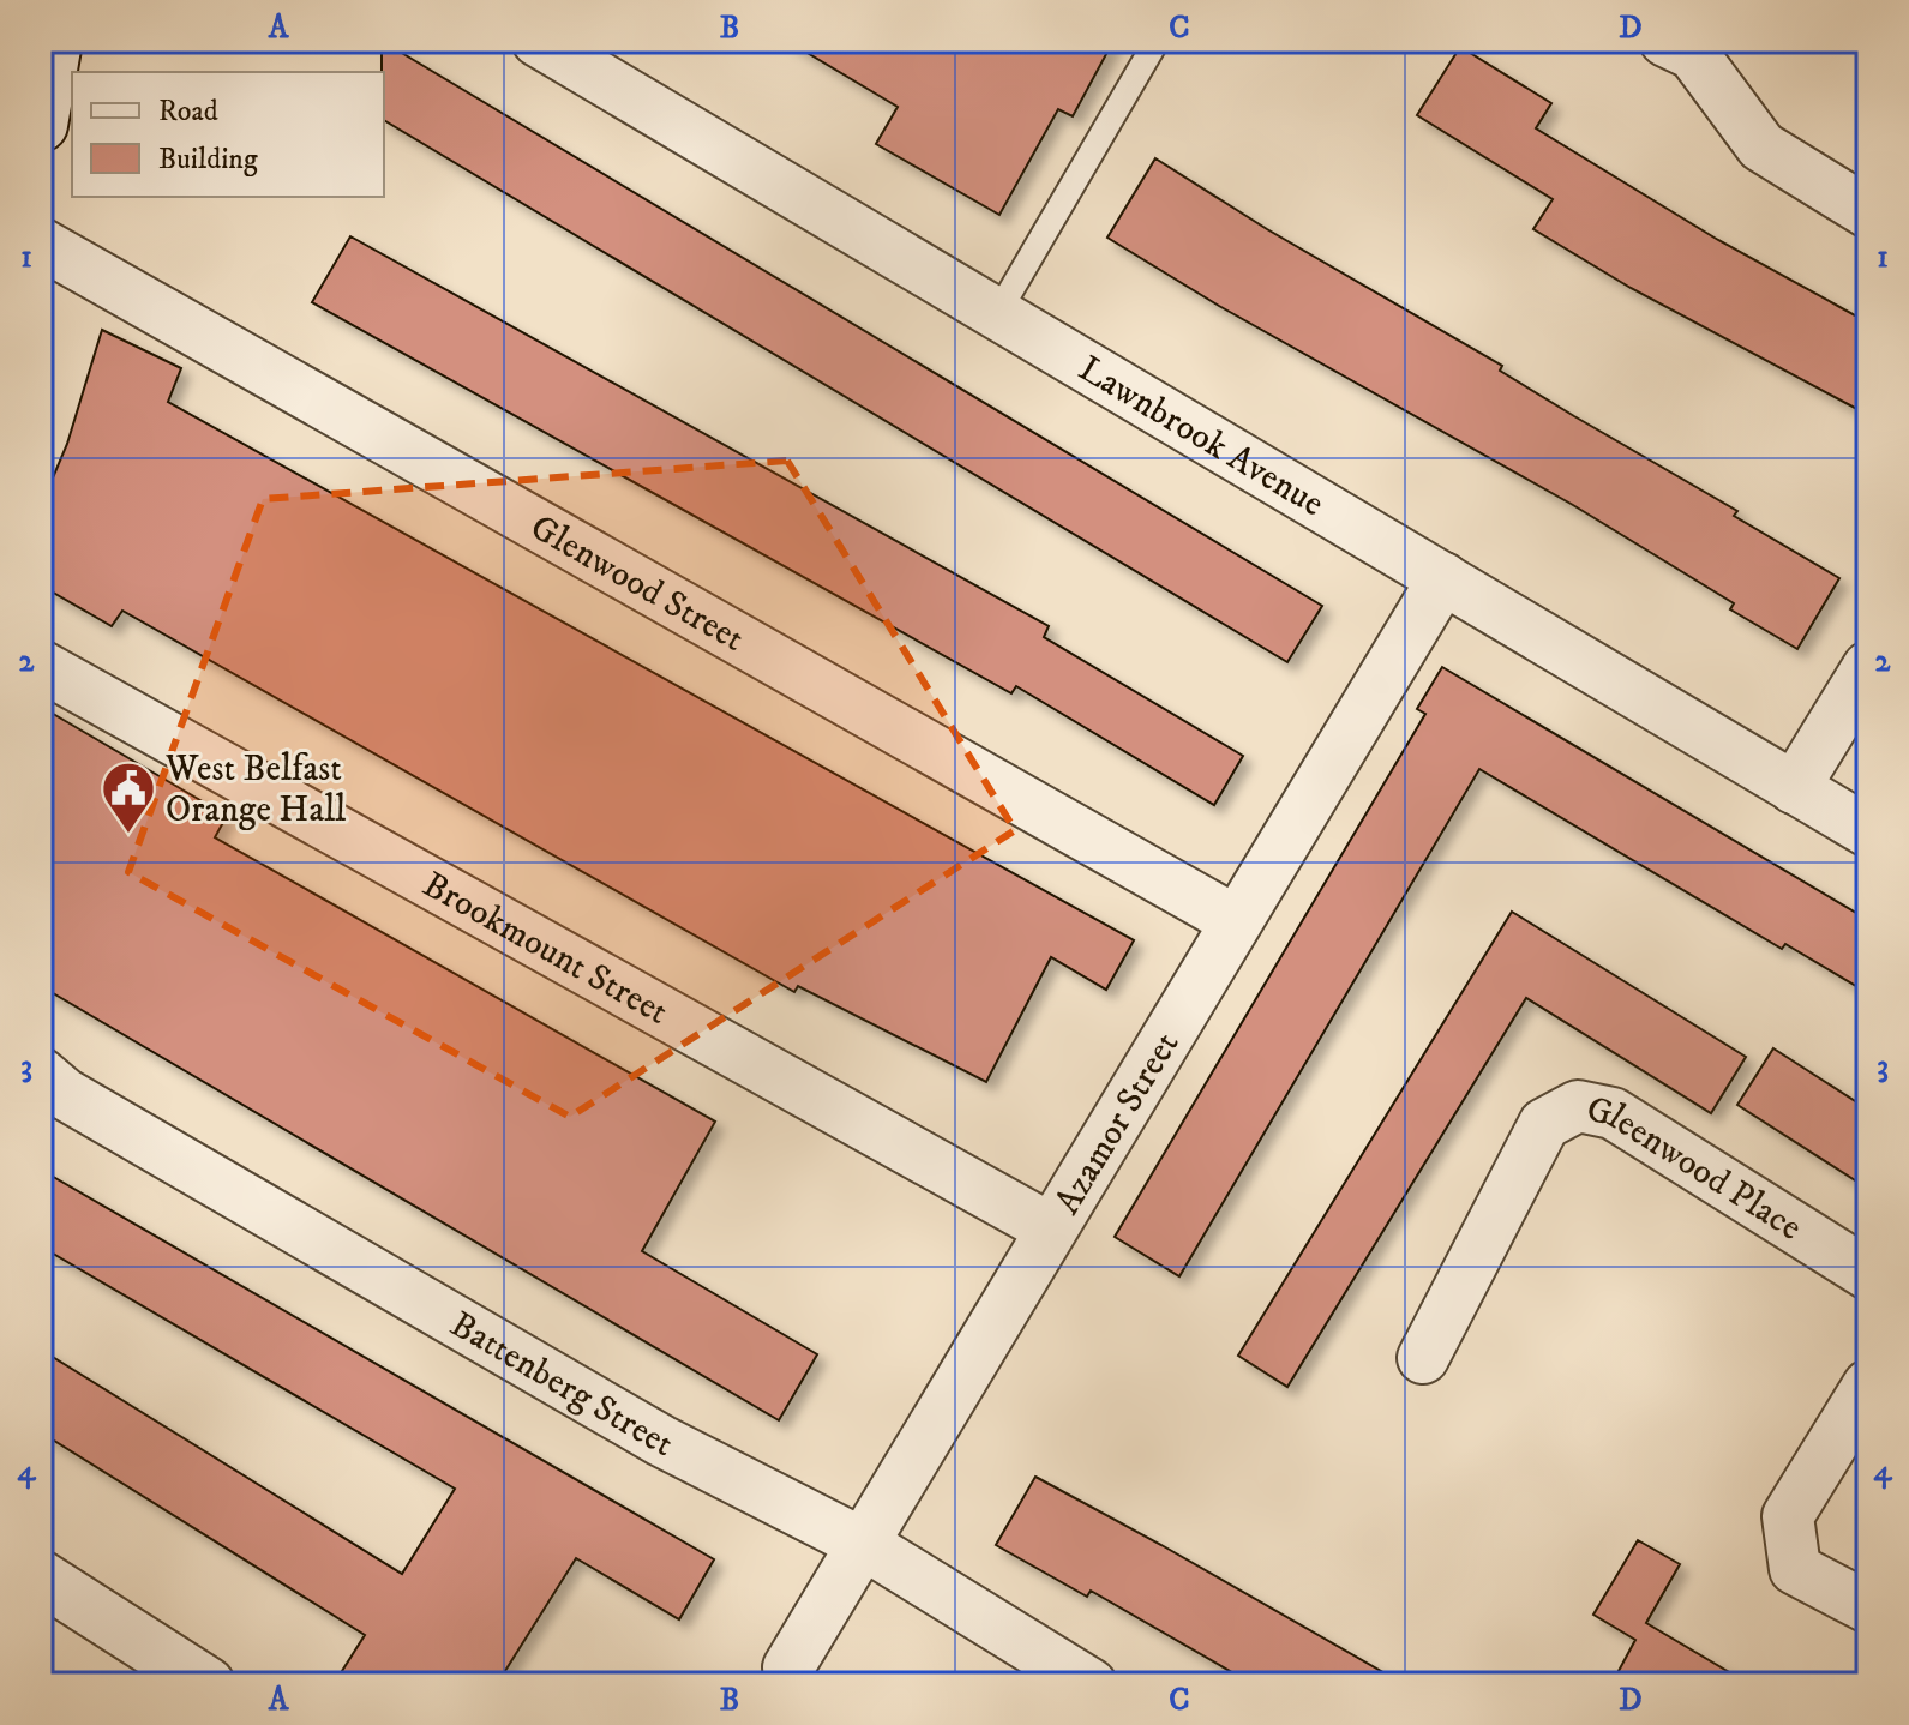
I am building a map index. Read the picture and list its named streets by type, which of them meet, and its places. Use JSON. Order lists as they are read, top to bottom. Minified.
{"streets":{"street":["Lawnbrook Avenue","Glenwood Street","Brookmount Street","Azamor Street","Gleenwood Place","Battenberg Street"]},"crossings":[["Lawnbrook Avenue","Azamor Street"],["Glenwood Street","Azamor Street"],["Brookmount Street","Azamor Street"],["Azamor Street","Battenberg Street"]],"places":{"public building":["West Belfast Orange Hall"]},"legend":["Road","Building"],"grid":{"columns":["A","B","C","D"],"rows":["1","2","3","4"]}}
